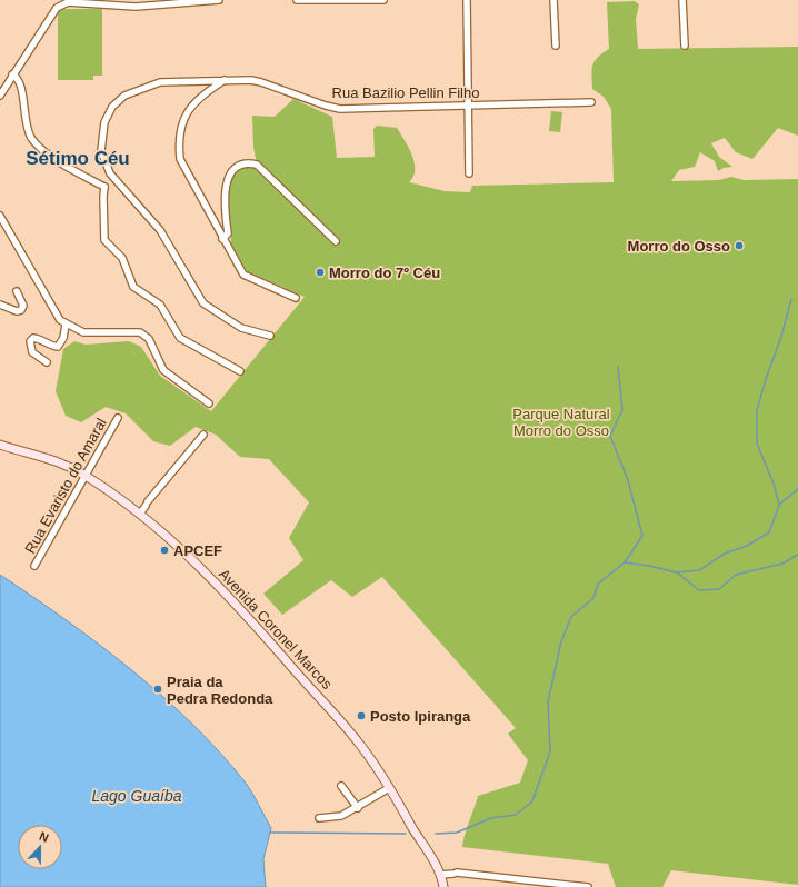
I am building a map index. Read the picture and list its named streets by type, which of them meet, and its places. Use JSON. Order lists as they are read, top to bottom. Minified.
{"streets":{"main road":["Avenida Coronel Marcos"],"street":["Rua Bazilio Pellin Filho","Rua Evaristo do Amaral"]},"crossings":[["Rua Evaristo do Amaral","Avenida Coronel Marcos"]],"districts":["Sétimo Céu"],"water":["Lago Guaíba"],"parks":["Parque Natural Morro do Osso"],"places":["Morro do Osso","Morro do 7º Céu","APCEF","Praia da Pedra Redonda","Posto Ipiranga"],"north":"top"}
